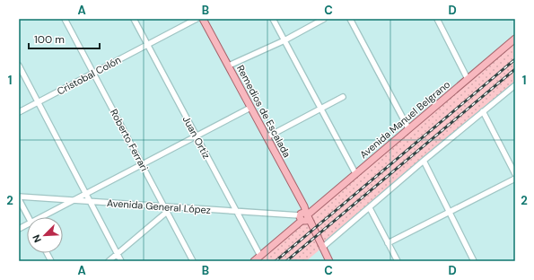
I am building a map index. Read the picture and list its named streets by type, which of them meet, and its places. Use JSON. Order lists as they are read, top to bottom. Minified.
{"streets":{"main road":["Remedios de Escalada","Avenida Manuel Belgrano"],"street":["Cristobal Colón","Juan Ortiz","Roberto Ferrari","Avenida General López"]},"crossings":[["Cristobal Colón","Juan Ortiz"],["Cristobal Colón","Roberto Ferrari"],["Remedios de Escalada","Avenida Manuel Belgrano"],["Avenida Manuel Belgrano","Avenida General López"],["Juan Ortiz","Avenida General López"],["Roberto Ferrari","Avenida General López"]],"scale_bar":"100 m","north":"bottom left","grid":{"columns":["A","B","C","D"],"rows":["1","2"]}}
